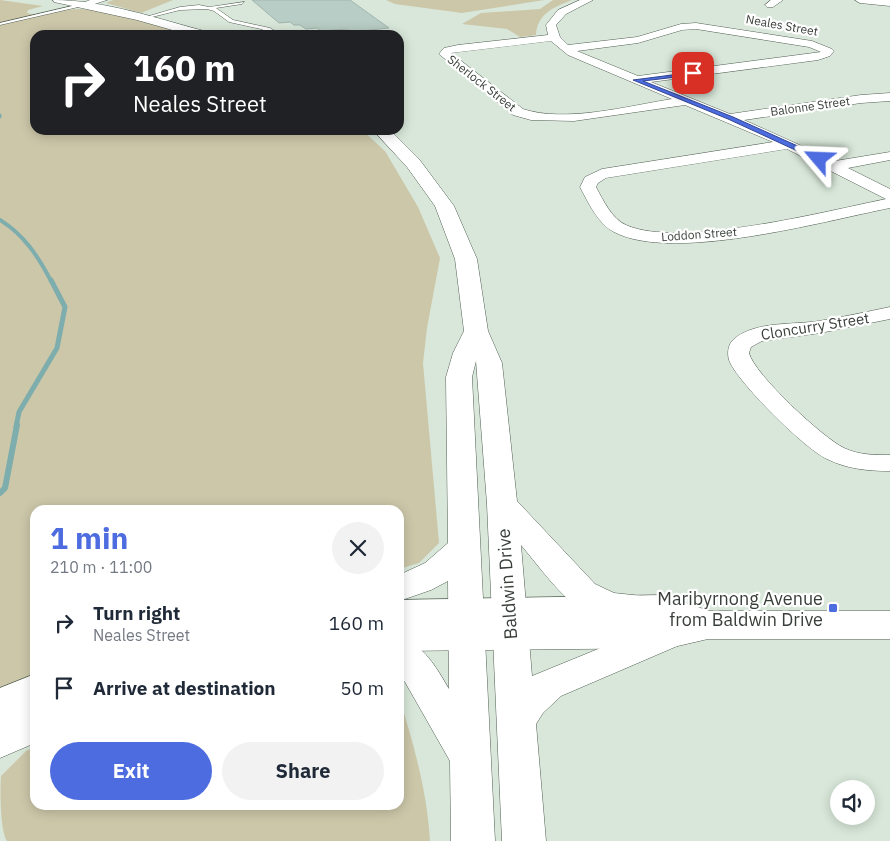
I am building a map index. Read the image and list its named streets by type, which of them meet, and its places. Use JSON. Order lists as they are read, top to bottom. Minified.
{"streets":{"main road":["Baldwin Drive"],"street":["Neales Street","Sherlock Street","Balonne Street","Loddon Street","Cloncurry Street"]},"places":{"transit":["Maribyrnong Avenue from Baldwin Drive"]},"page":{"turn":["160 m","Neales Street"],"heading":["1 min","210 m · 11:00"],"list":[{"name":"Turn right","note":"Neales Street","value":"160 m"},{"name":"Arrive at destination","value":"50 m"}],"buttons":["Exit","Share"]}}
